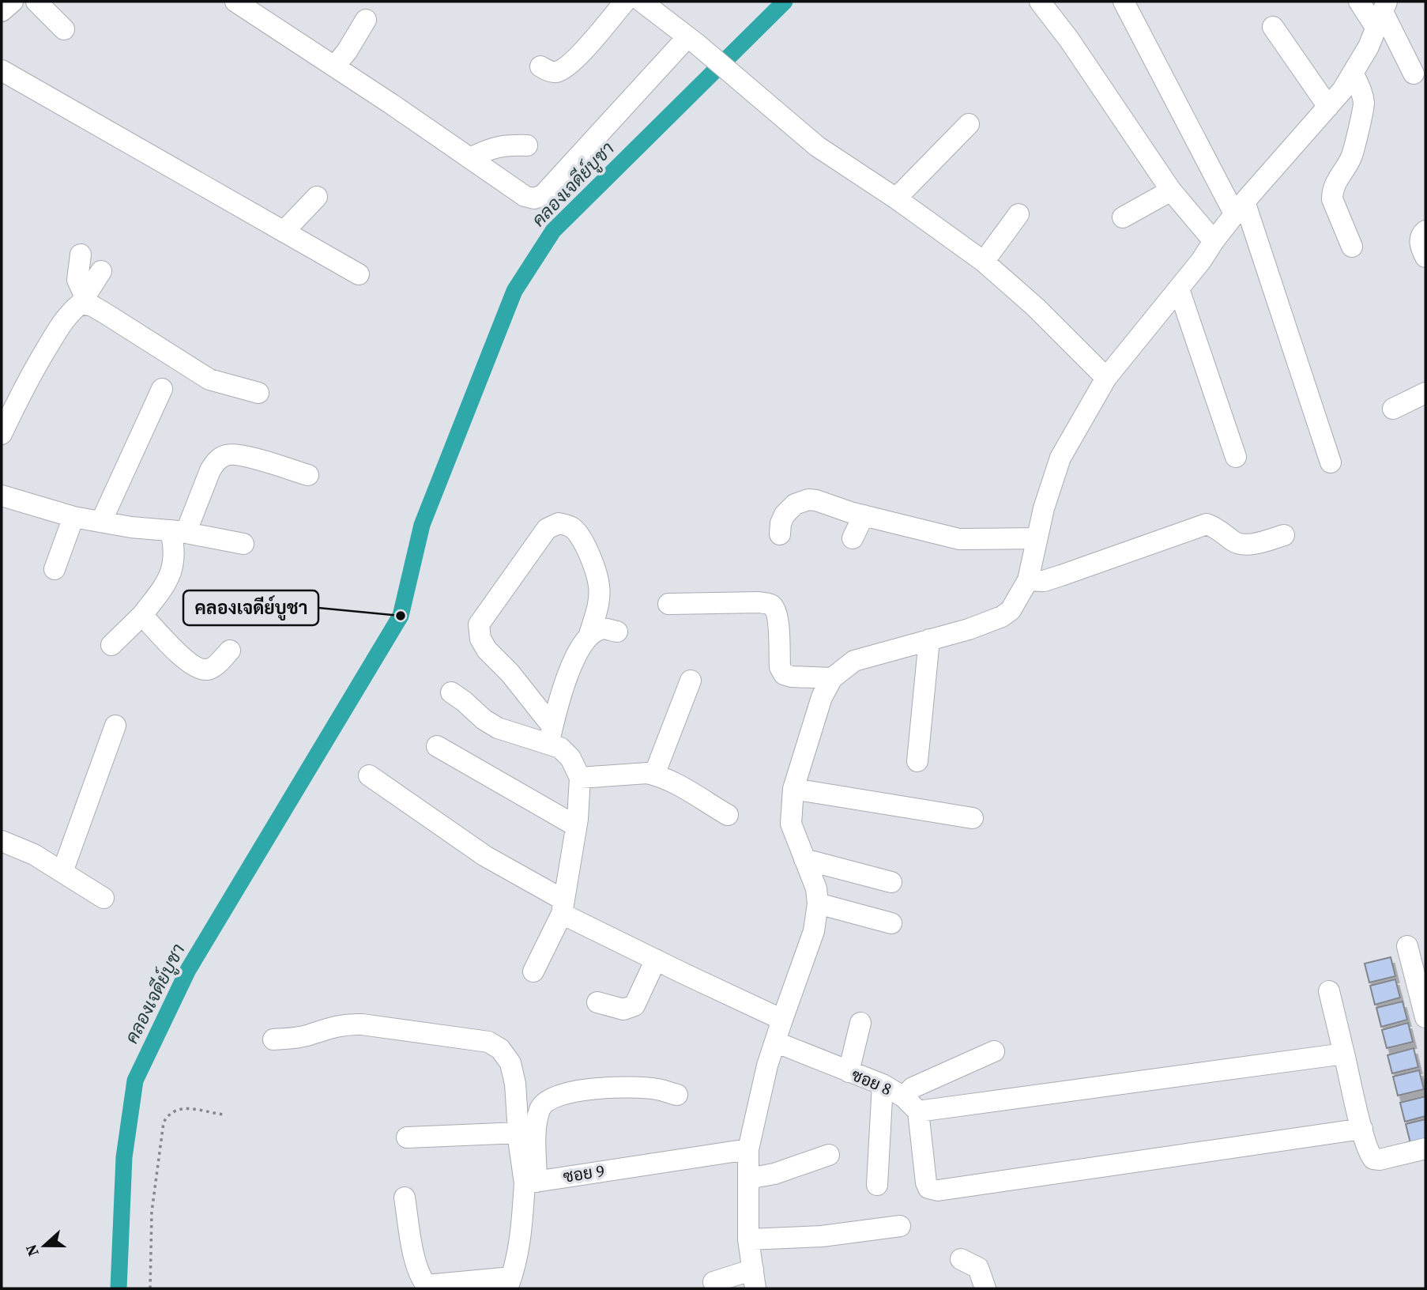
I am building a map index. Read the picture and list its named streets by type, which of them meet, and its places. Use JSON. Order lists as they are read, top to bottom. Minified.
{"streets":{"street":["ซอย 8","ซอย 9"]},"water":["คลองเจดีย์บูชา"],"places":["คลองเจดีย์บูชา"],"north":"left"}
